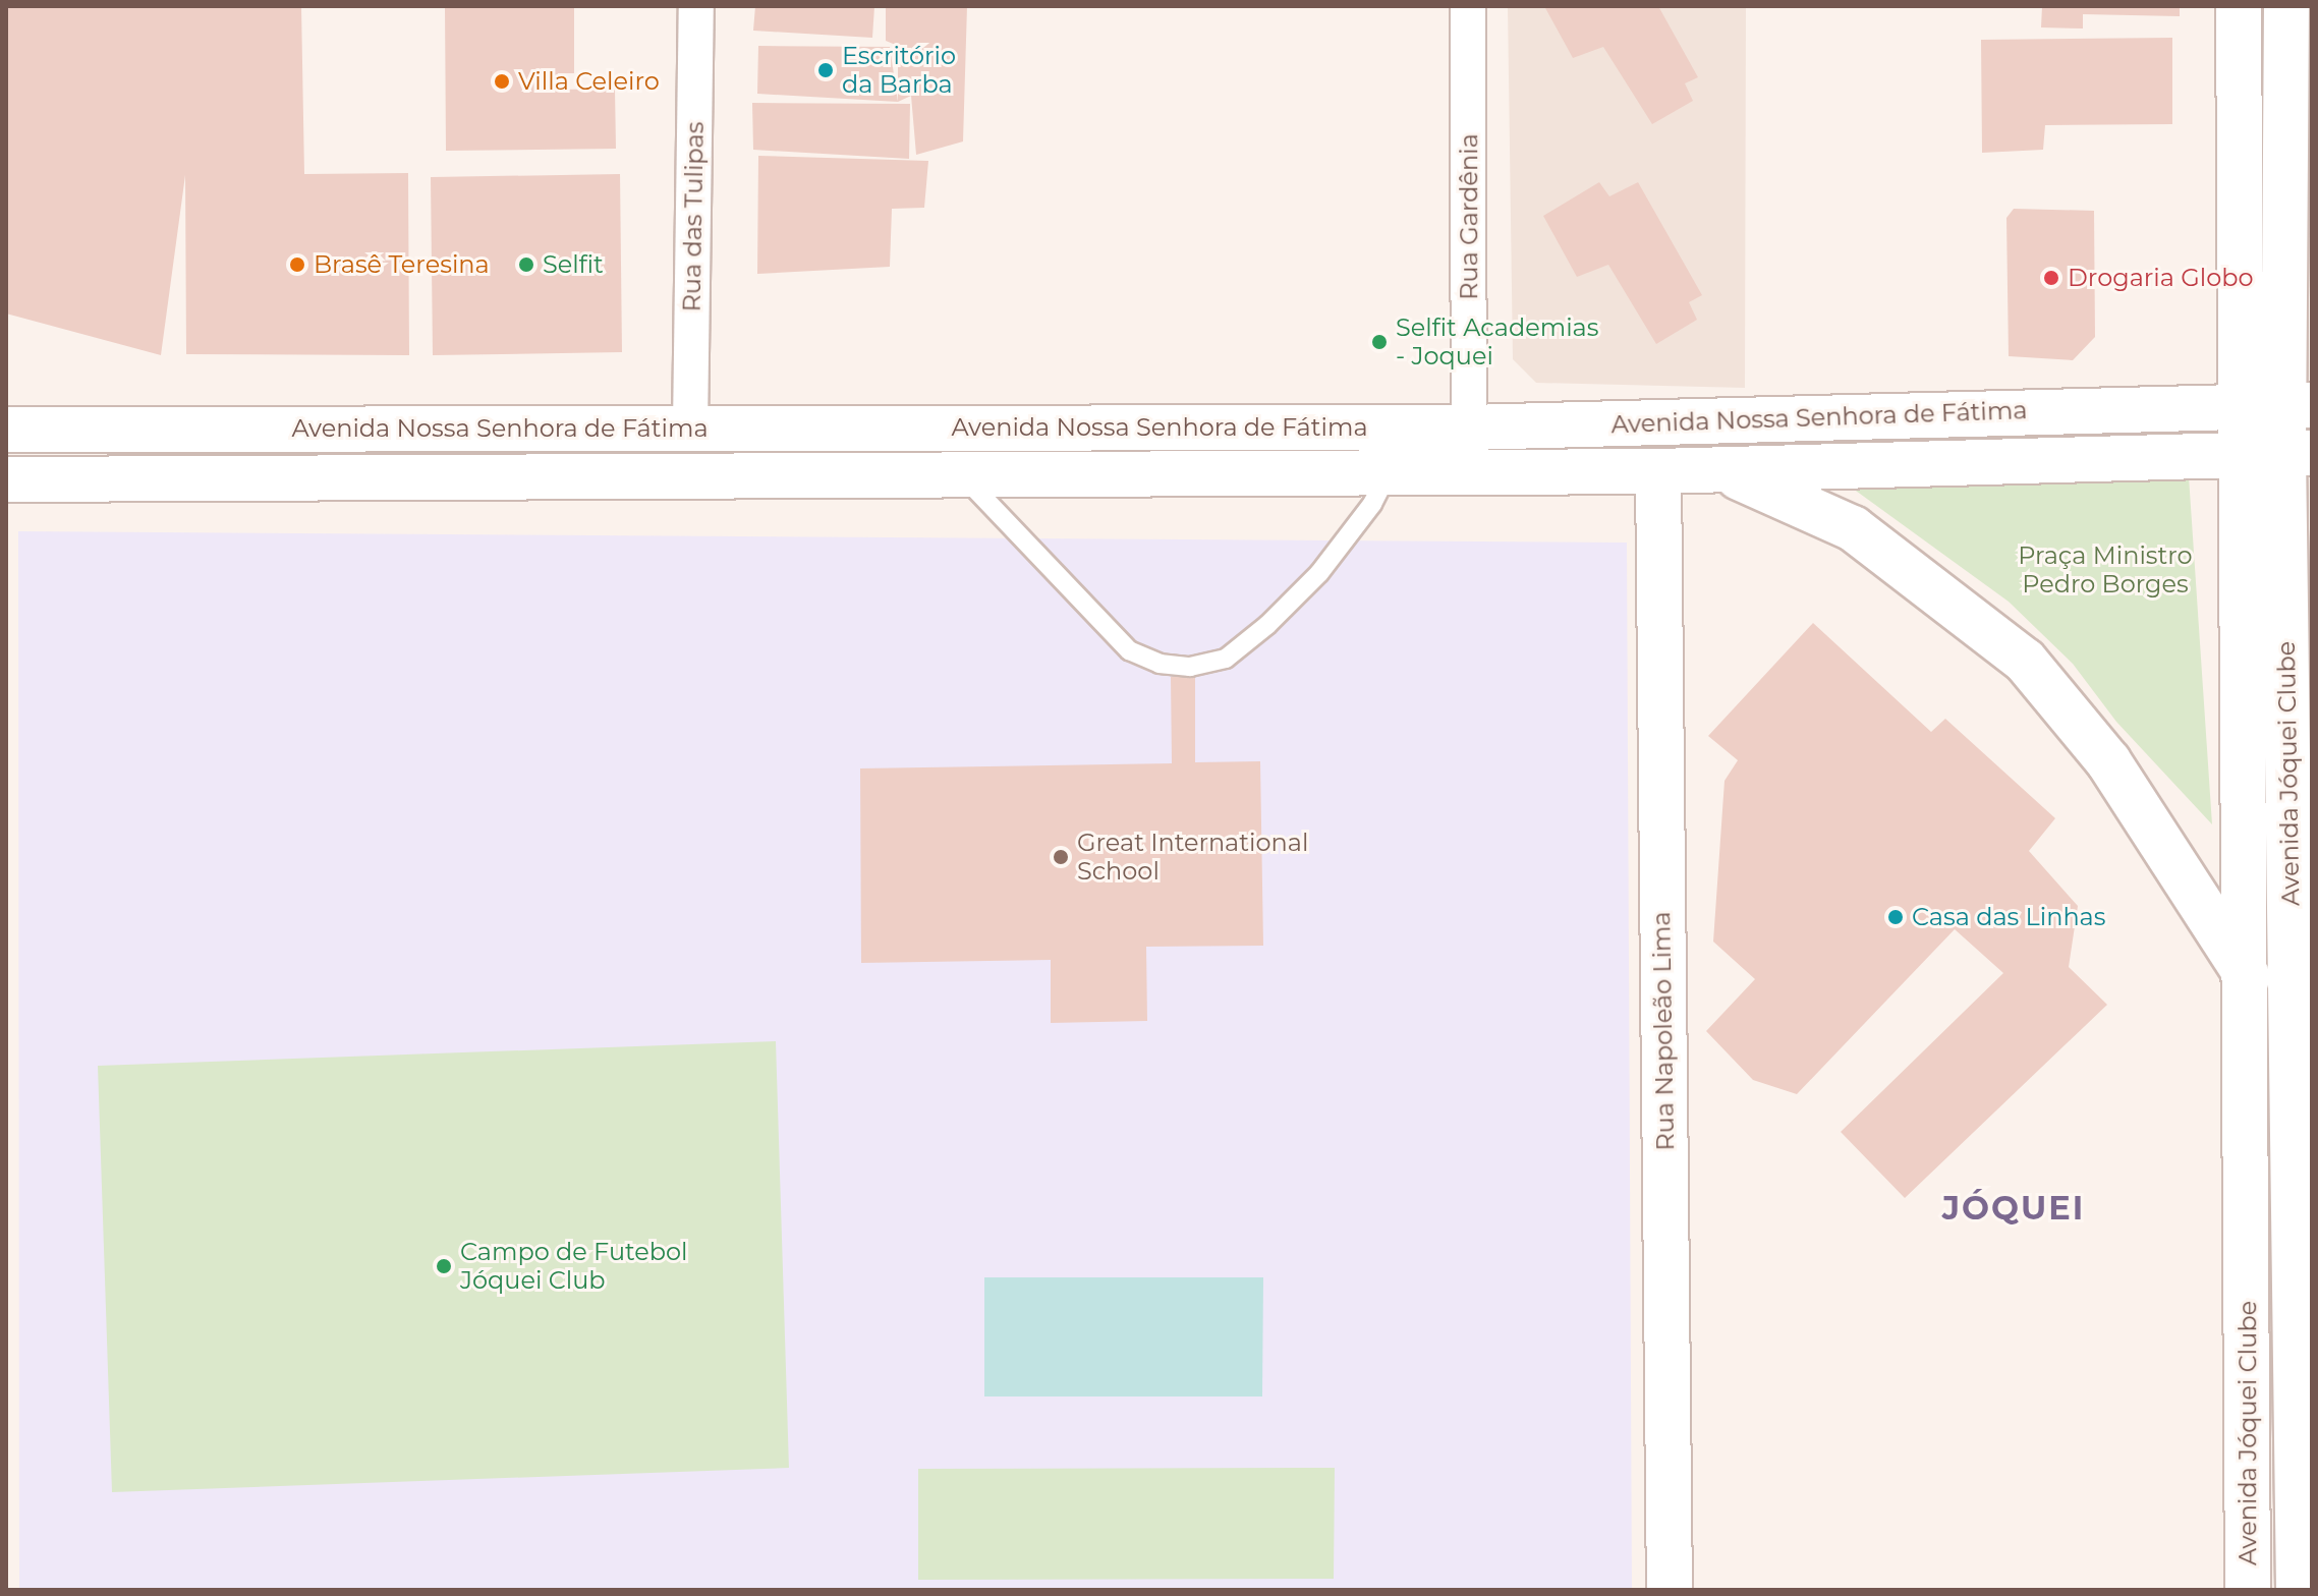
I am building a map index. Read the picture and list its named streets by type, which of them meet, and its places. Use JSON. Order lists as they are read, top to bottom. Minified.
{"streets":{"main road":["Avenida Nossa Senhora de Fátima","Avenida Jóquei Clube","Rua Napoleão Lima"],"street":["Rua das Tulipas","Rua Gardênia"]},"crossings":[["Rua das Tulipas","Avenida Nossa Senhora de Fátima"],["Rua Gardênia","Avenida Nossa Senhora de Fátima"],["Avenida Nossa Senhora de Fátima","Avenida Jóquei Clube"],["Avenida Nossa Senhora de Fátima","Rua Napoleão Lima"]],"districts":["JÓQUEI"],"parks":["Praça Ministro Pedro Borges"],"places":["Escritório da Barba","Villa Celeiro","Brasê Teresina","Selfit","Drogaria Globo","Selfit Academias - Joquei","Great International School","Casa das Linhas","Campo de Futebol Jóquei Club"]}
